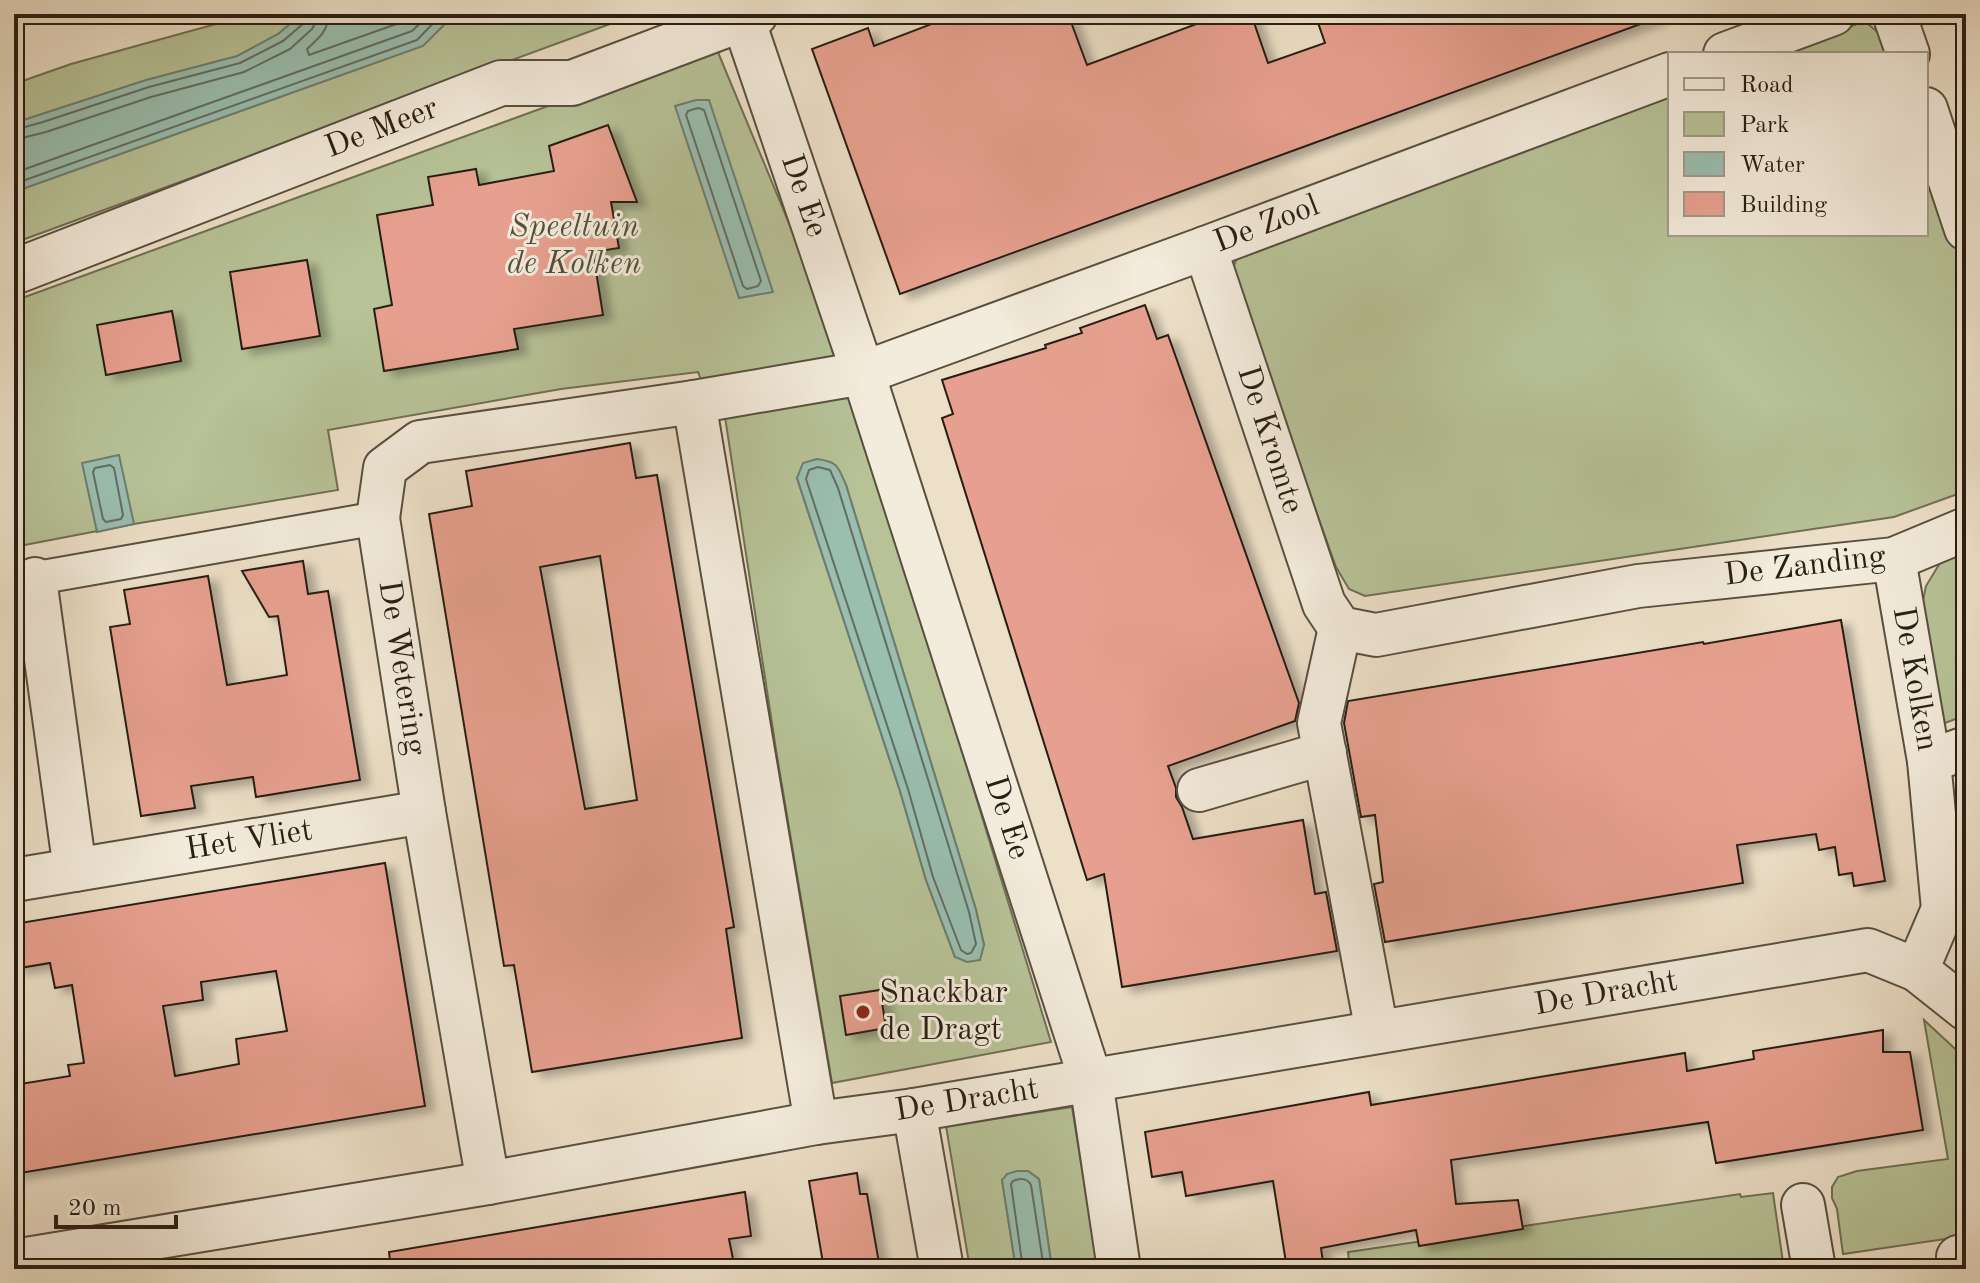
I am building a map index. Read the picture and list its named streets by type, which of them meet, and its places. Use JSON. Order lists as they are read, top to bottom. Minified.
{"streets":{"street":["De Meer","De Ee","De Zool","De Kromte","De Zanding","De Wetering","De Kolken","Het Vliet","De Dracht"]},"crossings":[["De Meer","De Ee"],["De Ee","De Zool"],["De Ee","De Dracht"],["De Zool","De Kromte"],["De Kromte","De Zanding"],["De Zanding","De Kolken"],["De Wetering","Het Vliet"],["De Wetering","De Dracht"],["De Kolken","De Dracht"]],"parks":["Speeltuin de Kolken"],"places":["Snackbar de Dragt"],"legend":["Road","Park","Water","Building"],"scale_bar":"20 m"}
